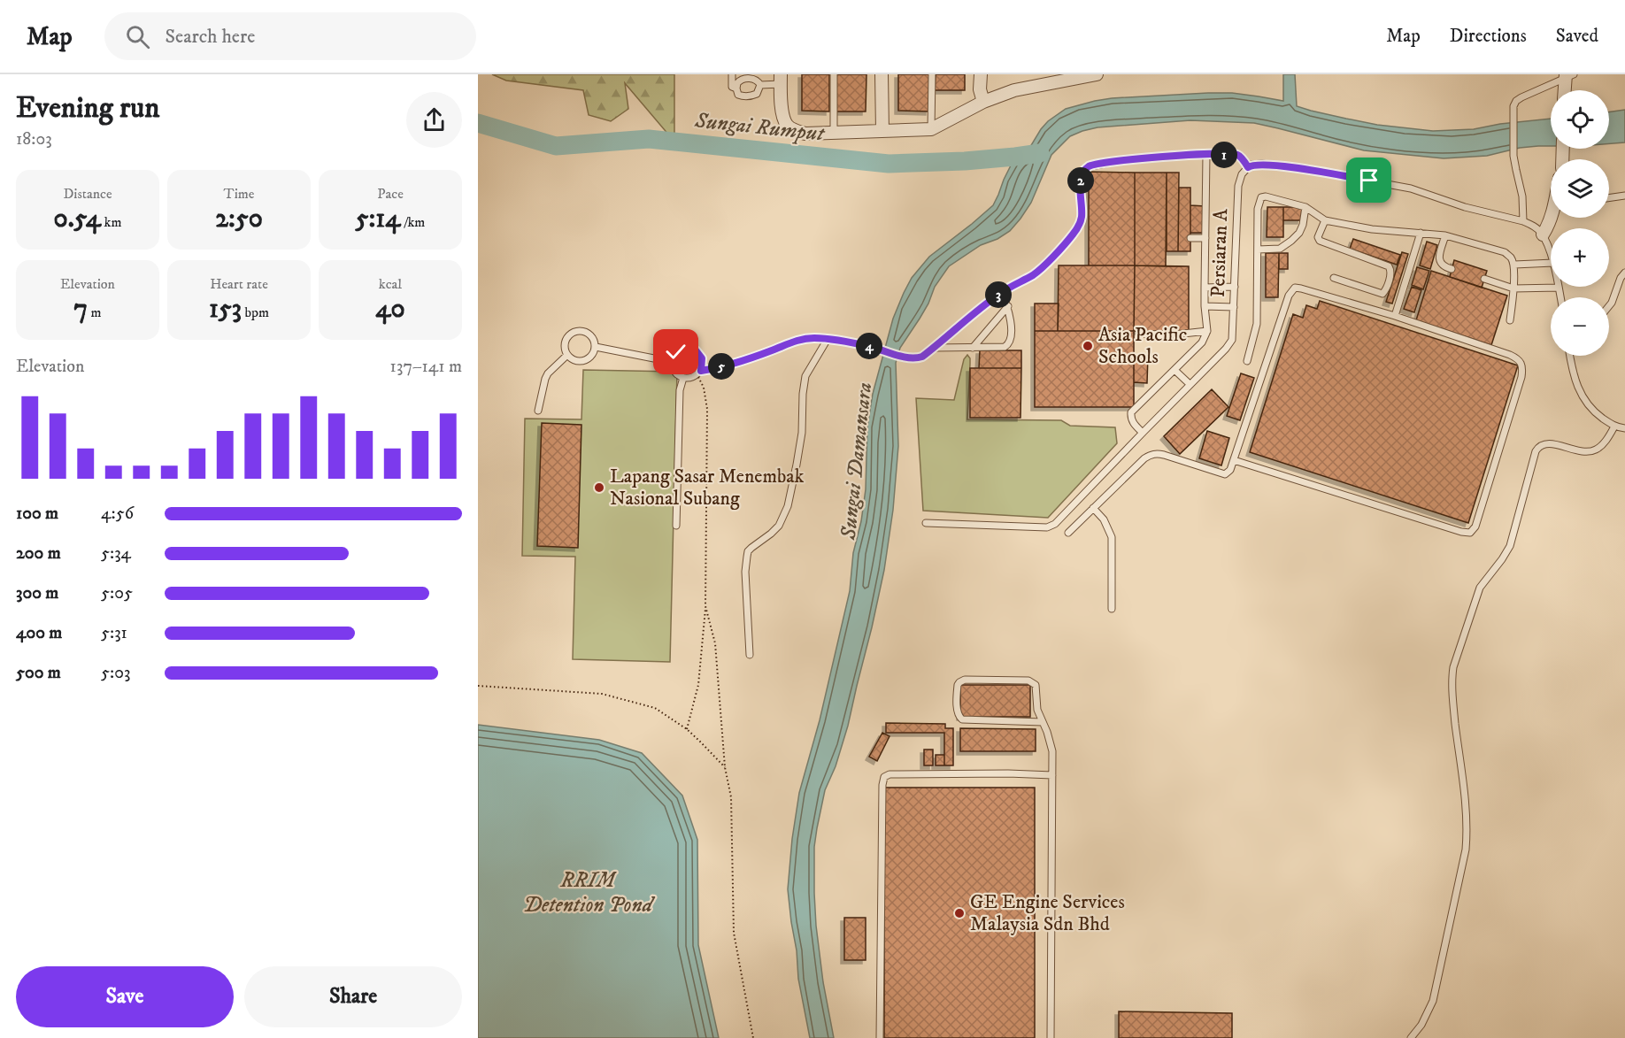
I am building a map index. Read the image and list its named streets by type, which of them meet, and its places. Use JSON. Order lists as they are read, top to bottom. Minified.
{"streets":{"lane":["Persiaran A"]},"water":["Sungai Rumput","Sungai Damansara","RRIM Detention Pond"],"places":["Asia Pacific Schools","Lapang Sasar Menembak Nasional Subang","GE Engine Services Malaysia Sdn Bhd"],"page":{"header":"Map","search":"Search here","nav":["Map","Directions","Saved"],"heading":["Evening run","18:03"],"map_buttons":["+","−"],"pins":["1","2","3","4","5"],"stats":[["Distance","0.54 km"],["Time","2:50"],["Pace","5:14 /km"],["Elevation","7 m"],["Heart rate","153 bpm"],["kcal","40"]],"chart":["Elevation","137–141 m"],"list":[{"name":"100 m","note":"4:56"},{"name":"200 m","note":"5:34"},{"name":"300 m","note":"5:05"},{"name":"400 m","note":"5:31"},{"name":"500 m","note":"5:03"}],"buttons":["Save","Share"]}}
